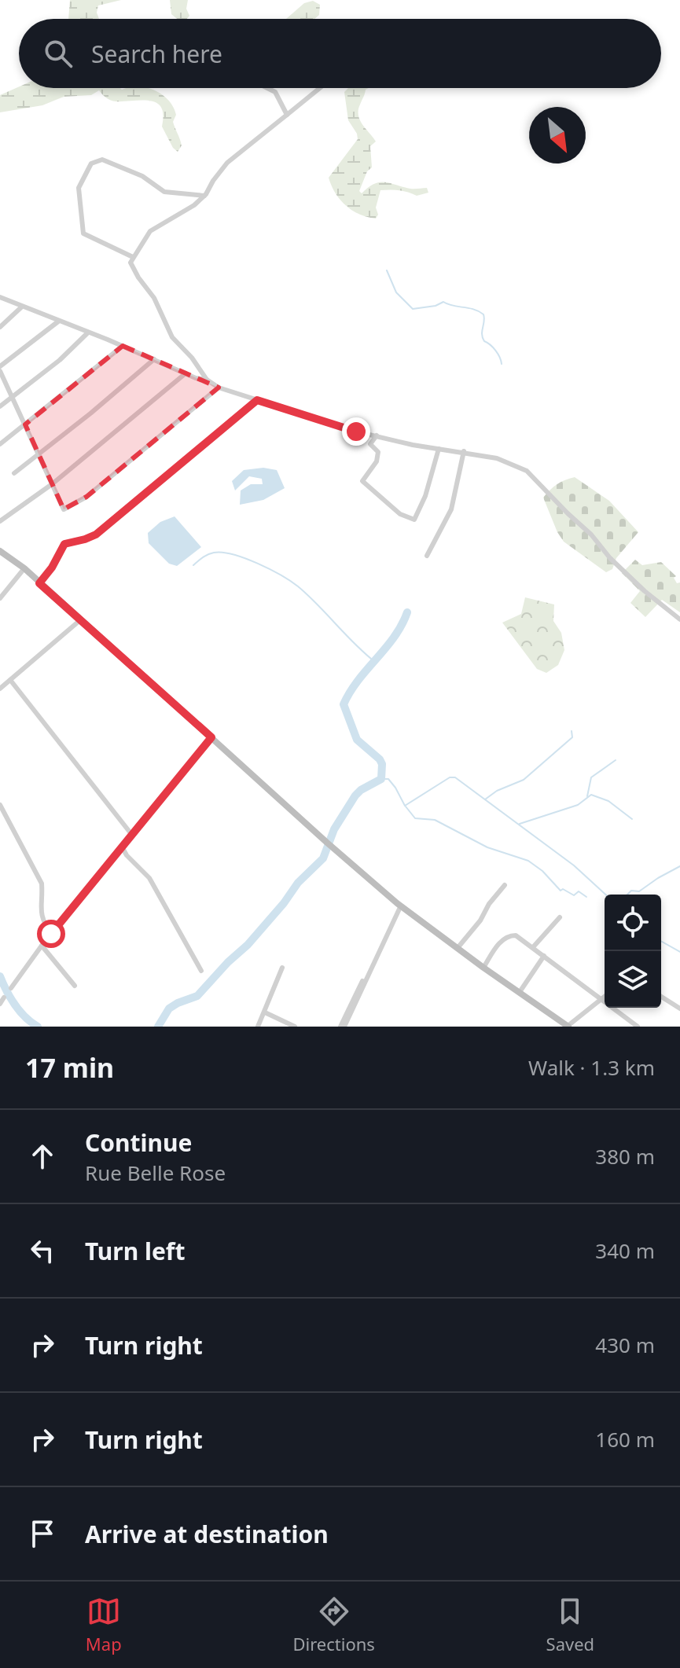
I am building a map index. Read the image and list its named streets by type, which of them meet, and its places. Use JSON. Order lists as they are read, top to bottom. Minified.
{"north":"bottom right","page":{"search":"Search here","heading":["17 min","Walk · 1.3 km"],"list":[["Continue","Rue Belle Rose","380 m"],["Turn left","340 m"],["Turn right","430 m"],["Turn right","160 m"],"Arrive at destination"],"nav":["Map","Directions","Saved"]}}
